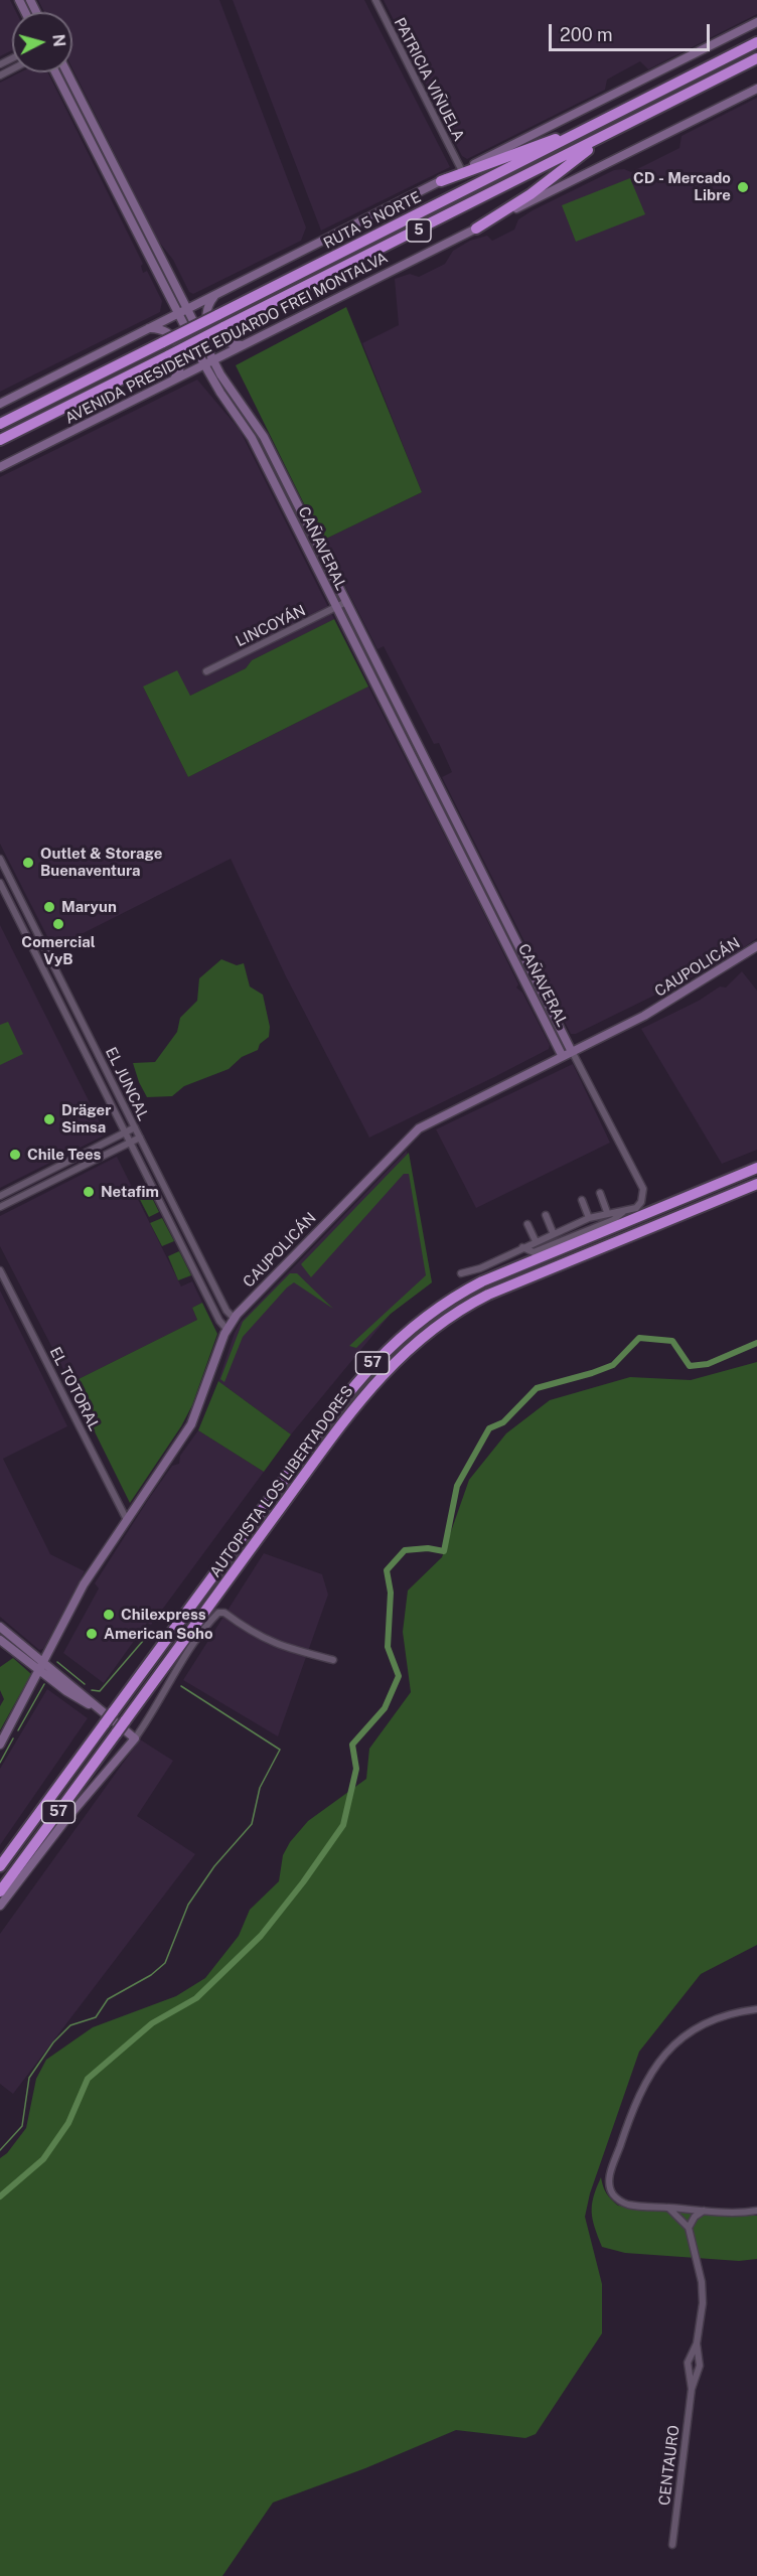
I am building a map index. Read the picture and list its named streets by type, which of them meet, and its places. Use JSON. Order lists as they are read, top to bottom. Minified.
{"streets":{"highway":["RUTA 5 NORTE","5","57","AUTOPISTA LOS LIBERTADORES"],"street":["PATRICIA VIÑUELA","AVENIDA PRESIDENTE EDUARDO FREI MONTALVA","CAÑAVERAL","LINCOYÁN","CAUPOLICÁN","EL JUNCAL","EL TOTORAL","CENTAURO"]},"crossings":[["AVENIDA PRESIDENTE EDUARDO FREI MONTALVA","CAÑAVERAL"],["CAÑAVERAL","LINCOYÁN"],["CAÑAVERAL","CAUPOLICÁN"],["CAUPOLICÁN","EL JUNCAL"],["CAUPOLICÁN","EL TOTORAL"]],"places":["CD - Mercado Libre","Outlet & Storage Buenaventura","Maryun","Comercial VyB","Dräger Simsa","Chile Tees","Netafim","Chilexpress","American Soho"],"scale_bar":"200 m","north":"right"}
